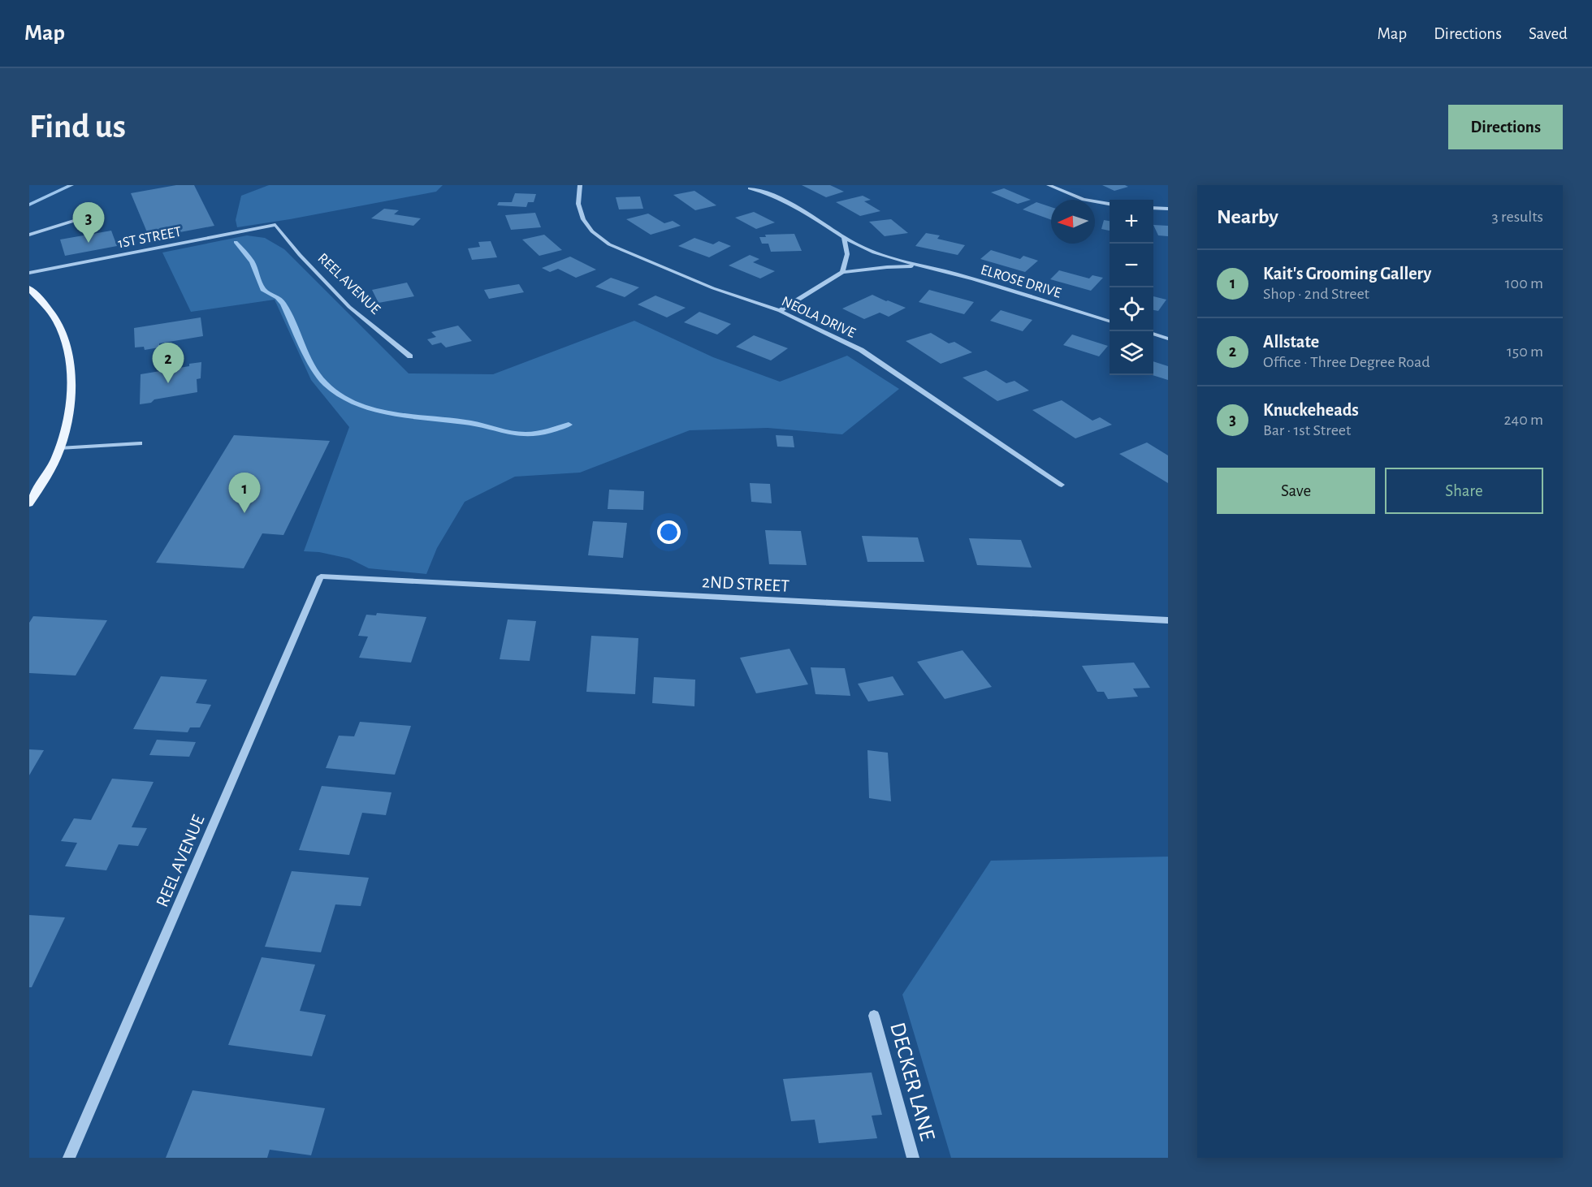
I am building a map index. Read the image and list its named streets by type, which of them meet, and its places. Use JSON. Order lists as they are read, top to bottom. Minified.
{"streets":{"street":["1ST STREET","ELROSE DRIVE","REEL AVENUE","NEOLA DRIVE","2ND STREET","DECKER LANE"]},"crossings":[["1ST STREET","REEL AVENUE"],["ELROSE DRIVE","NEOLA DRIVE"],["REEL AVENUE","2ND STREET"]],"north":"left","page":{"header":"Map","nav":["Map","Directions","Saved"],"buttons":["Directions",["Save","Share"]],"title":"Find us","heading":["Nearby","3 results"],"map_buttons":["+","−"],"pins":["3","2","1"],"list":[{"mark":"1","name":"Kait's Grooming Gallery","note":"Shop · 2nd Street","value":"100 m"},{"mark":"2","name":"Allstate","note":"Office · Three Degree Road","value":"150 m"},{"mark":"3","name":"Knuckeheads","note":"Bar · 1st Street","value":"240 m"}]}}
